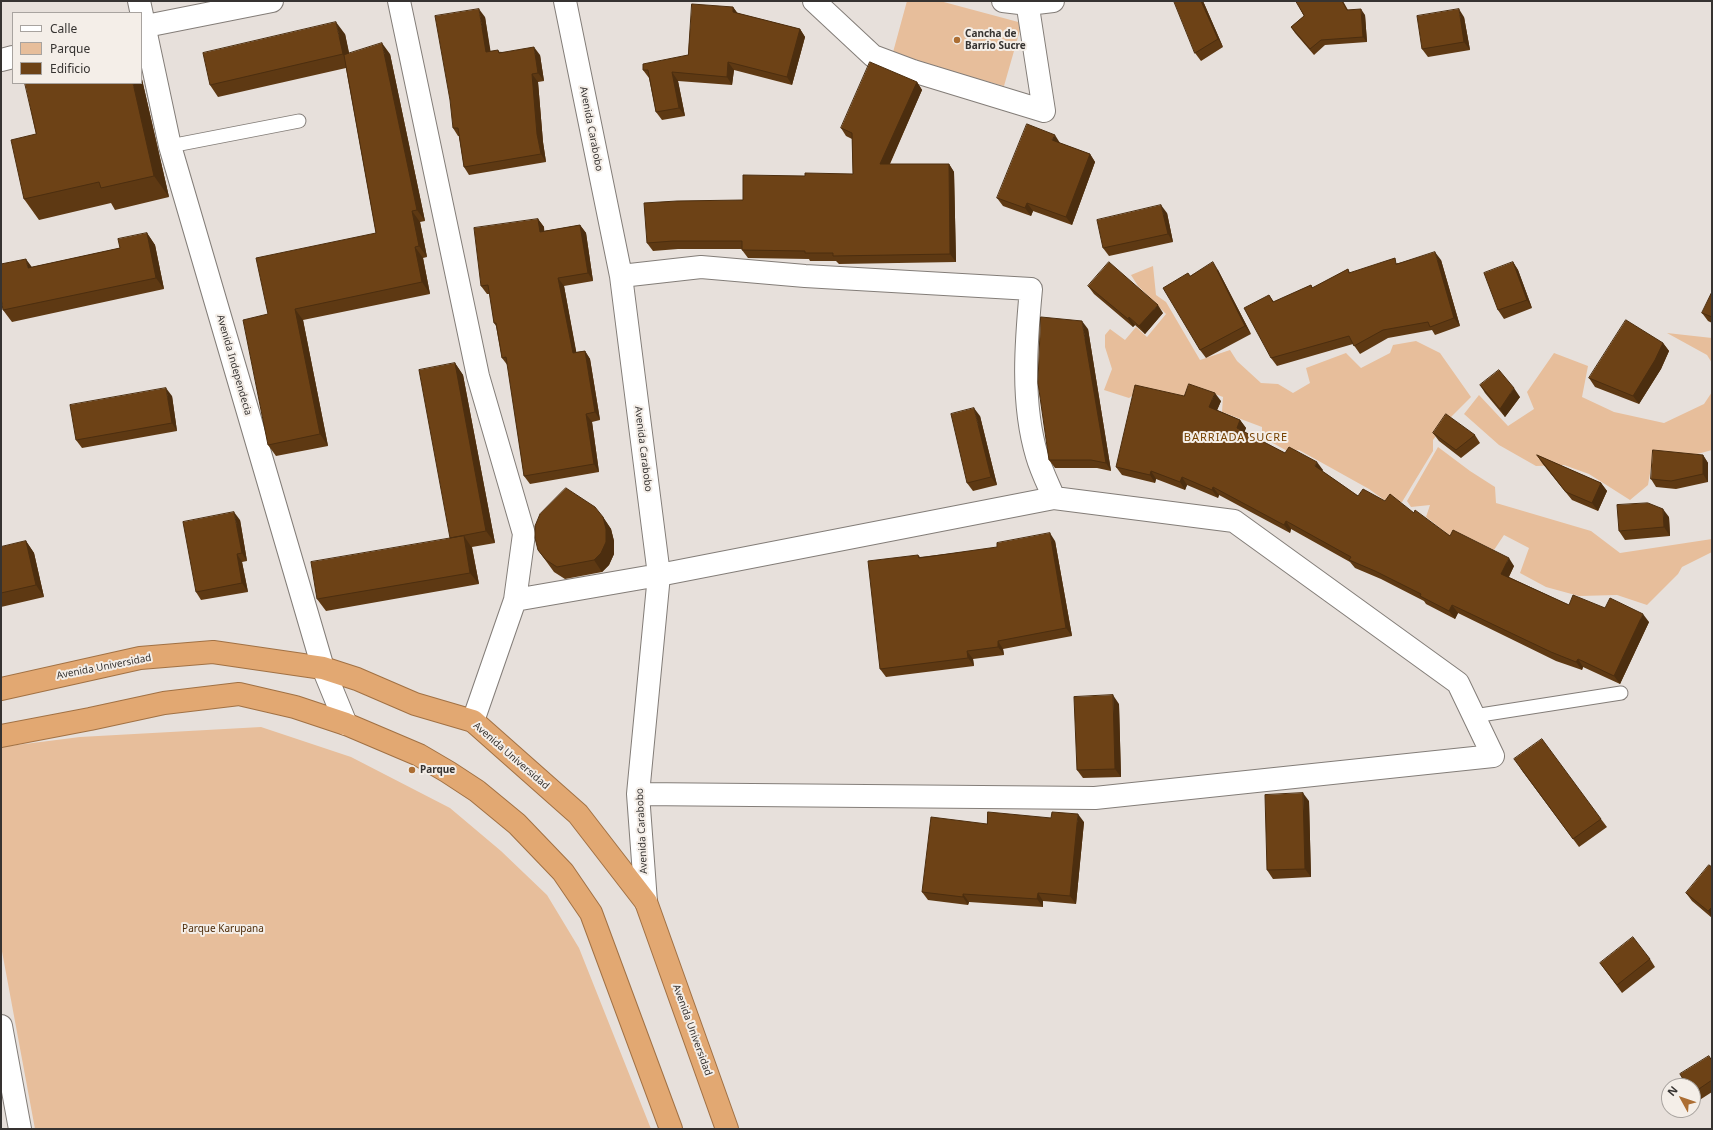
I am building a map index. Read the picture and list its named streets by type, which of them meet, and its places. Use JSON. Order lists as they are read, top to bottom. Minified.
{"streets":{"highway":["Avenida Universidad"],"street":["Avenida Carabobo","Avenida Independecia"]},"crossings":[["Avenida Carabobo","Avenida Universidad"],["Avenida Independecia","Avenida Universidad"]],"districts":["BARRIADA SUCRE"],"parks":["Parque Karupana"],"places":["Cancha de Barrio Sucre","Parque"],"legend":["Calle","Parque","Edificio"],"north":"top left"}
